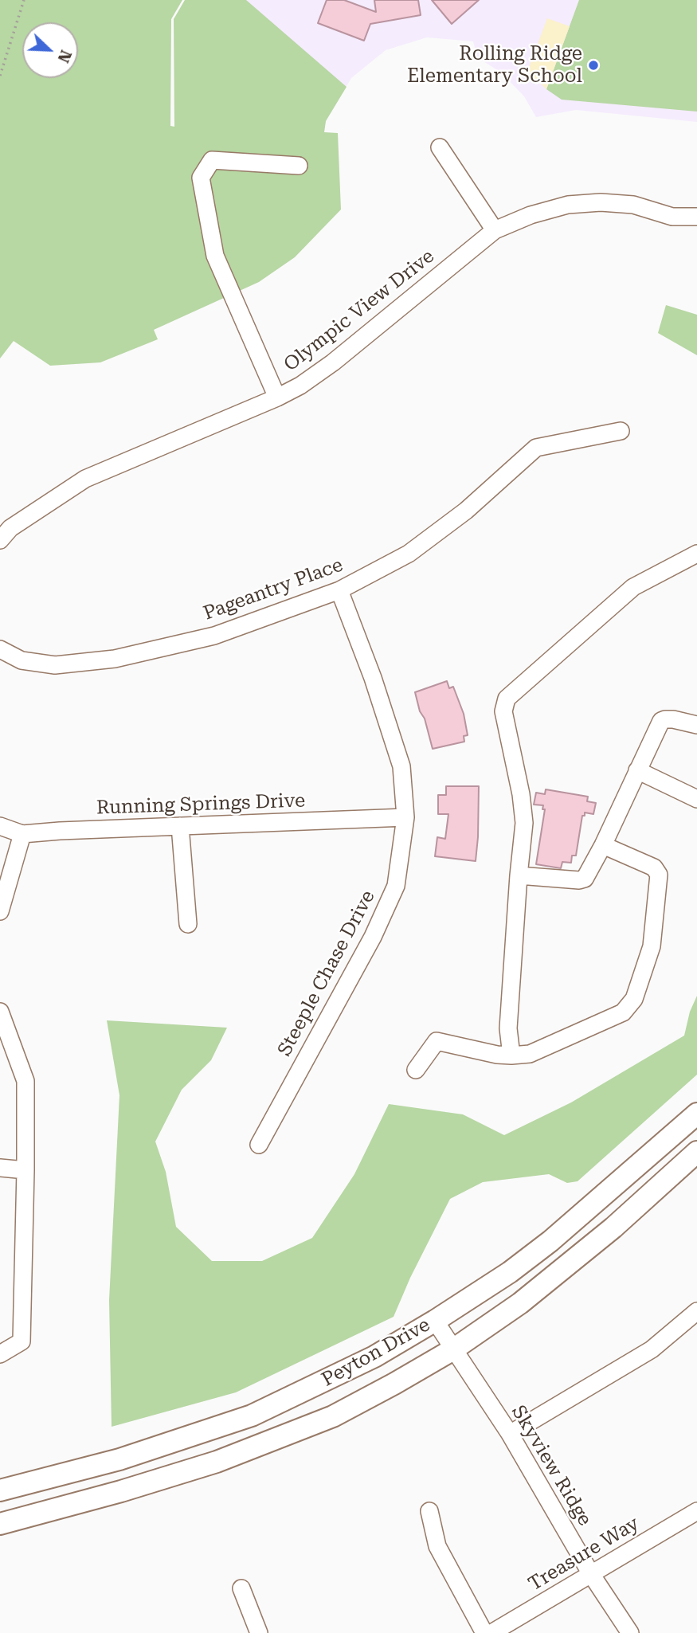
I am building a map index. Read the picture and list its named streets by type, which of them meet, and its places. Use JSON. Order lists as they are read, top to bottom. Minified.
{"streets":{"main road":["Peyton Drive"],"street":["Olympic View Drive","Pageantry Place","Running Springs Drive","Steeple Chase Drive","Skyview Ridge","Treasure Way"]},"crossings":[["Pageantry Place","Steeple Chase Drive"],["Running Springs Drive","Steeple Chase Drive"],["Peyton Drive","Skyview Ridge"],["Skyview Ridge","Treasure Way"]],"places":["Rolling Ridge Elementary School"],"north":"bottom right"}
